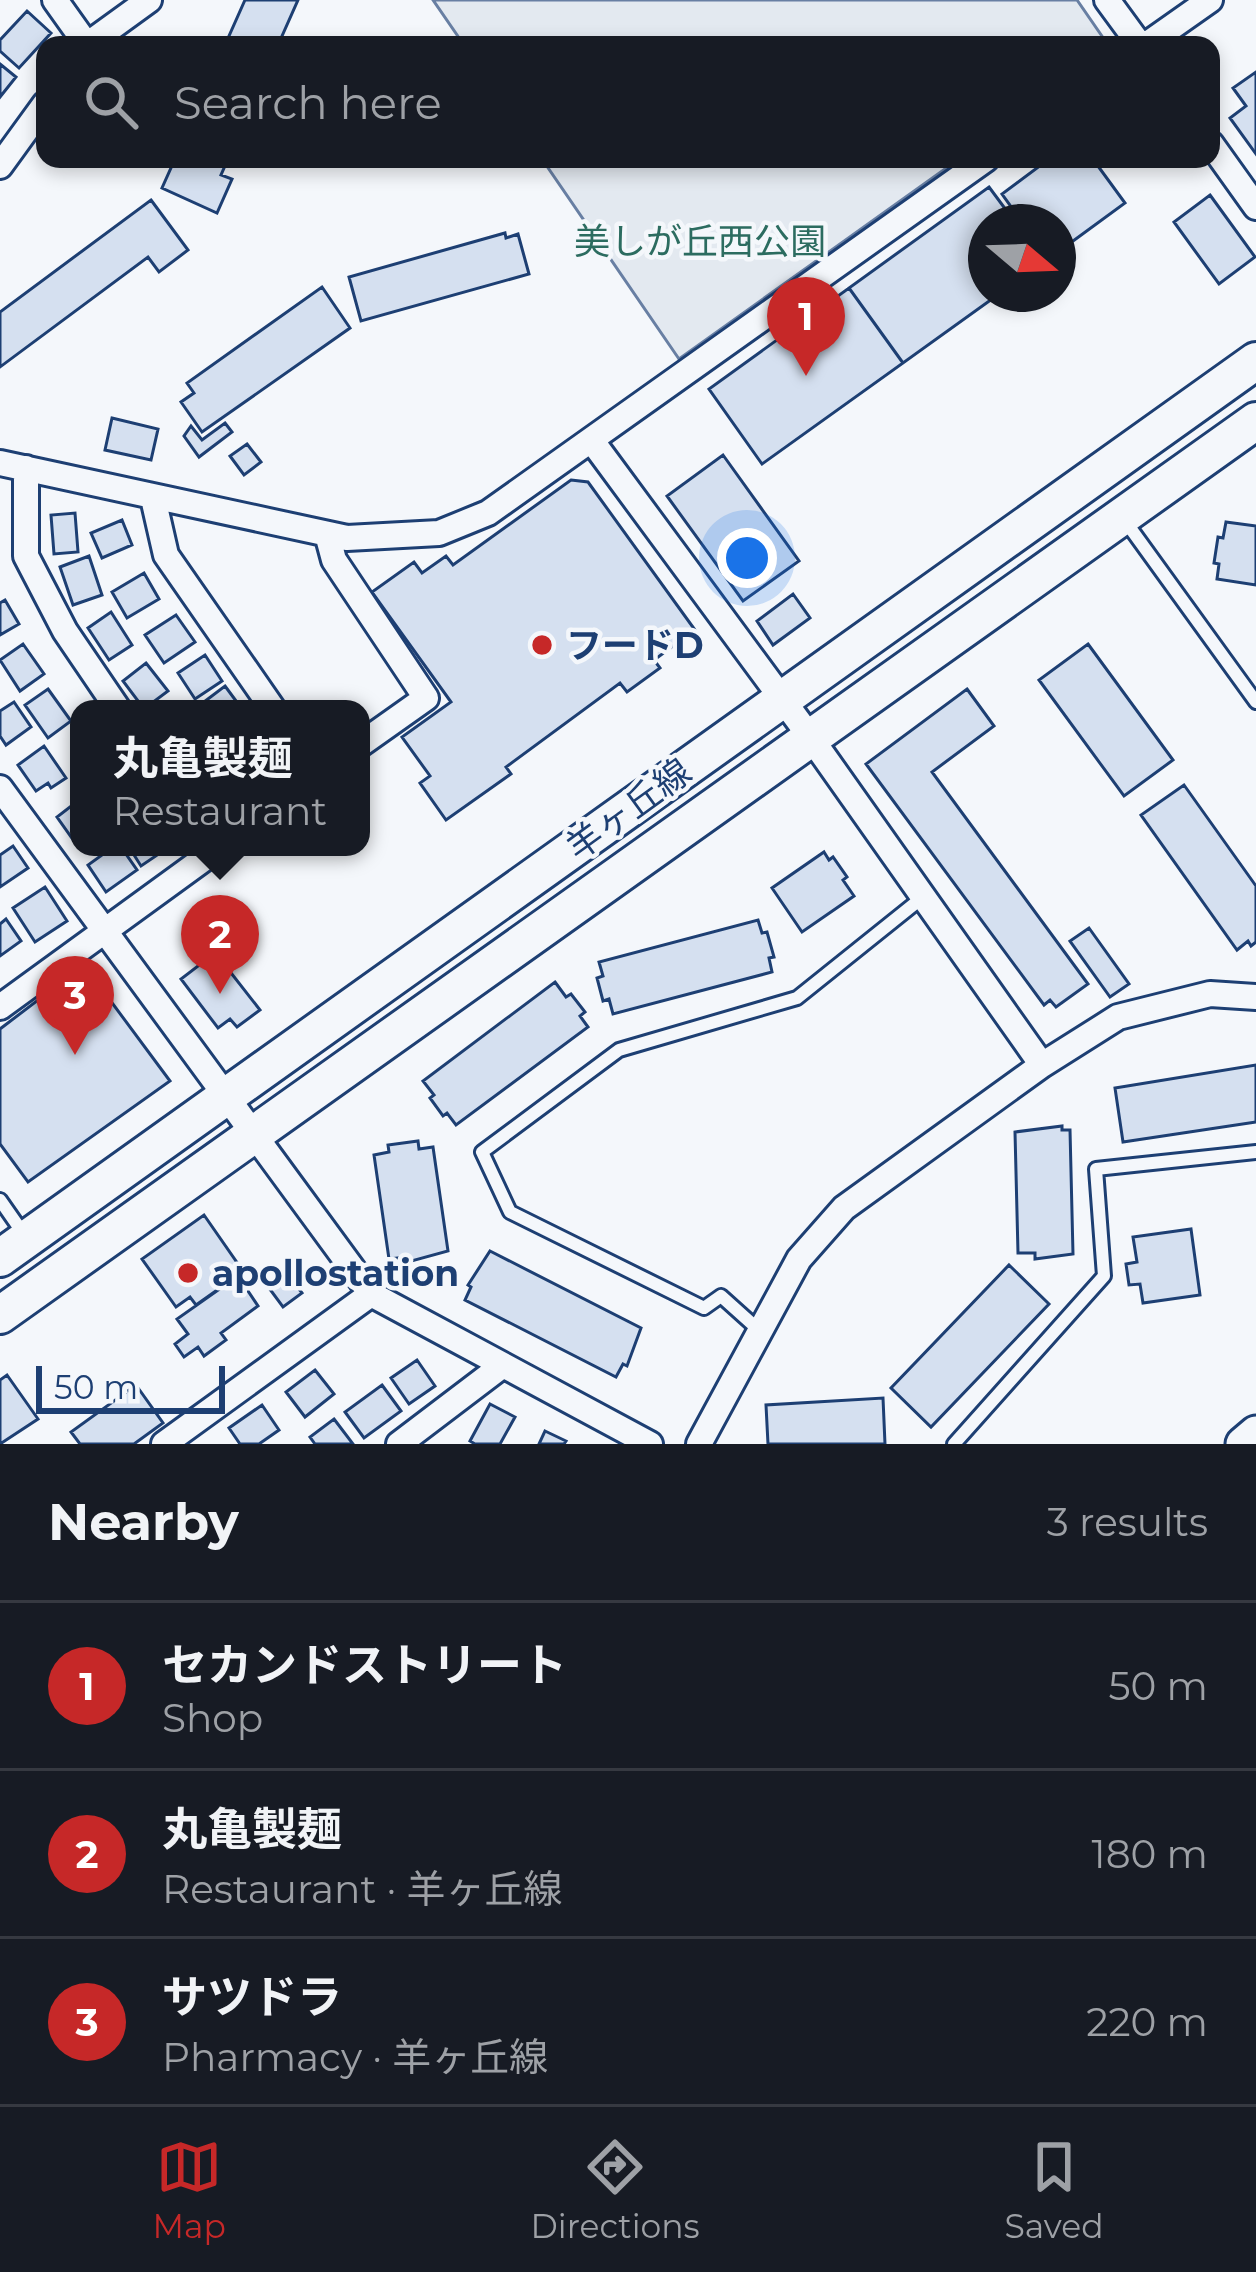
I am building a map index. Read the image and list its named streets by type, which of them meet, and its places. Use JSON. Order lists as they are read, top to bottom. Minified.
{"streets":{"main road":["羊ヶ丘線"]},"parks":["美しが丘西公園"],"places":["フードD","apollostation"],"scale_bar":"50 m","north":"right","page":{"search":"Search here","pins":["1","2","3"],"popup":["丸亀製麺","Restaurant"],"scale":"50 m","heading":["Nearby","3 results"],"list":[{"mark":"1","name":"セカンドストリート","note":"Shop","value":"50 m"},{"mark":"2","name":"丸亀製麺","note":"Restaurant · 羊ヶ丘線","value":"180 m"},{"mark":"3","name":"サツドラ","note":"Pharmacy · 羊ヶ丘線","value":"220 m"}],"nav":["Map","Directions","Saved"]}}
